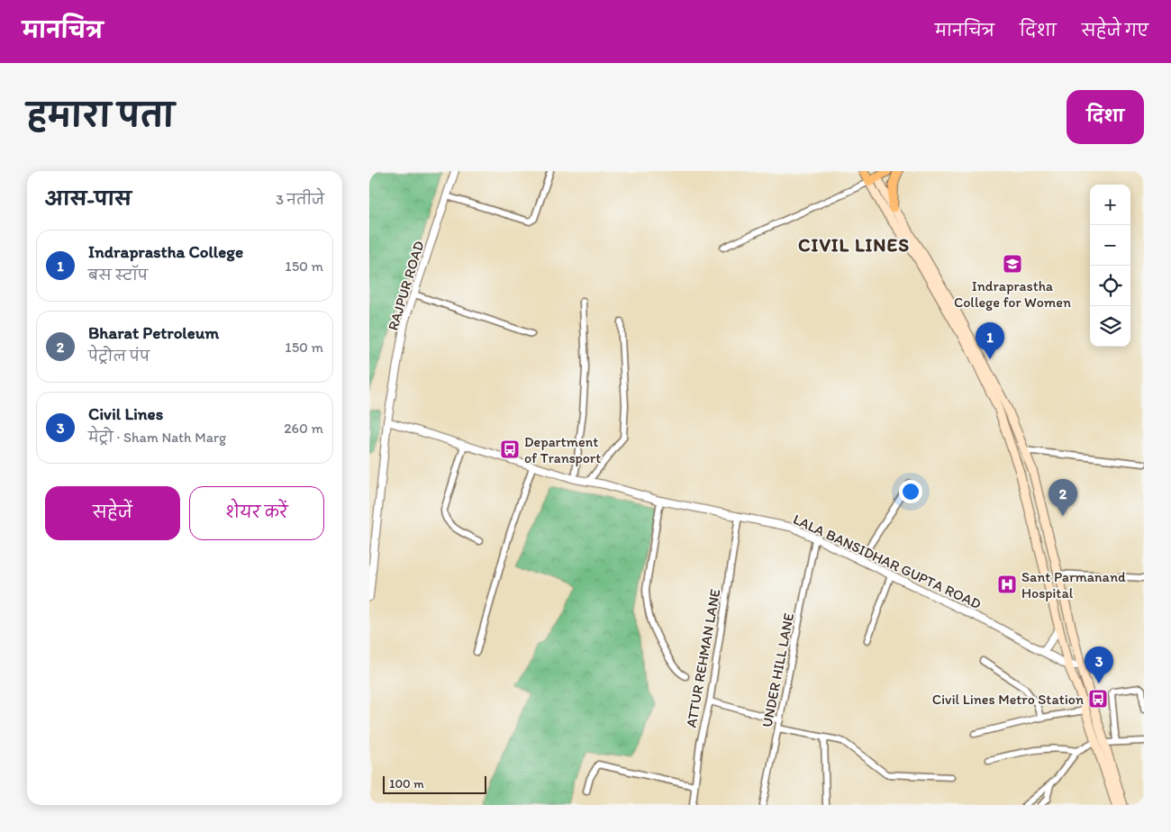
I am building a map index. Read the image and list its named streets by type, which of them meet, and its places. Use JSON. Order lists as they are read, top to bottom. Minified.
{"streets":{"street":["RAJPUR ROAD","LALA BANSIDHAR GUPTA ROAD","ATTUR REHMAN LANE","UNDER HILL LANE"]},"crossings":[["RAJPUR ROAD","LALA BANSIDHAR GUPTA ROAD"],["LALA BANSIDHAR GUPTA ROAD","ATTUR REHMAN LANE"],["LALA BANSIDHAR GUPTA ROAD","UNDER HILL LANE"]],"districts":["CIVIL LINES"],"places":{"school or university":["Indraprastha College for Women"],"bus stop":["Department of Transport","Civil Lines Metro Station"],"hospital":["Sant Parmanand Hospital"]},"scale_bar":"100 m","page":{"header":"मानचित्र","nav":["मानचित्र","दिशा","सहेजे गए"],"title":"हमारा पता","buttons":["दिशा",["सहेजें","शेयर करें"]],"heading":["आस-पास","3 नतीजे"],"map_buttons":["+","−"],"list":[{"mark":"1","name":"Indraprastha College","note":"बस स्टॉप","value":"150 m"},{"mark":"2","name":"Bharat Petroleum","note":"पेट्रोल पंप","value":"150 m"},{"mark":"3","name":"Civil Lines","note":"मेट्रो · Sham Nath Marg","value":"260 m"}],"pins":["1","2","3"],"scale":"100 m"}}
